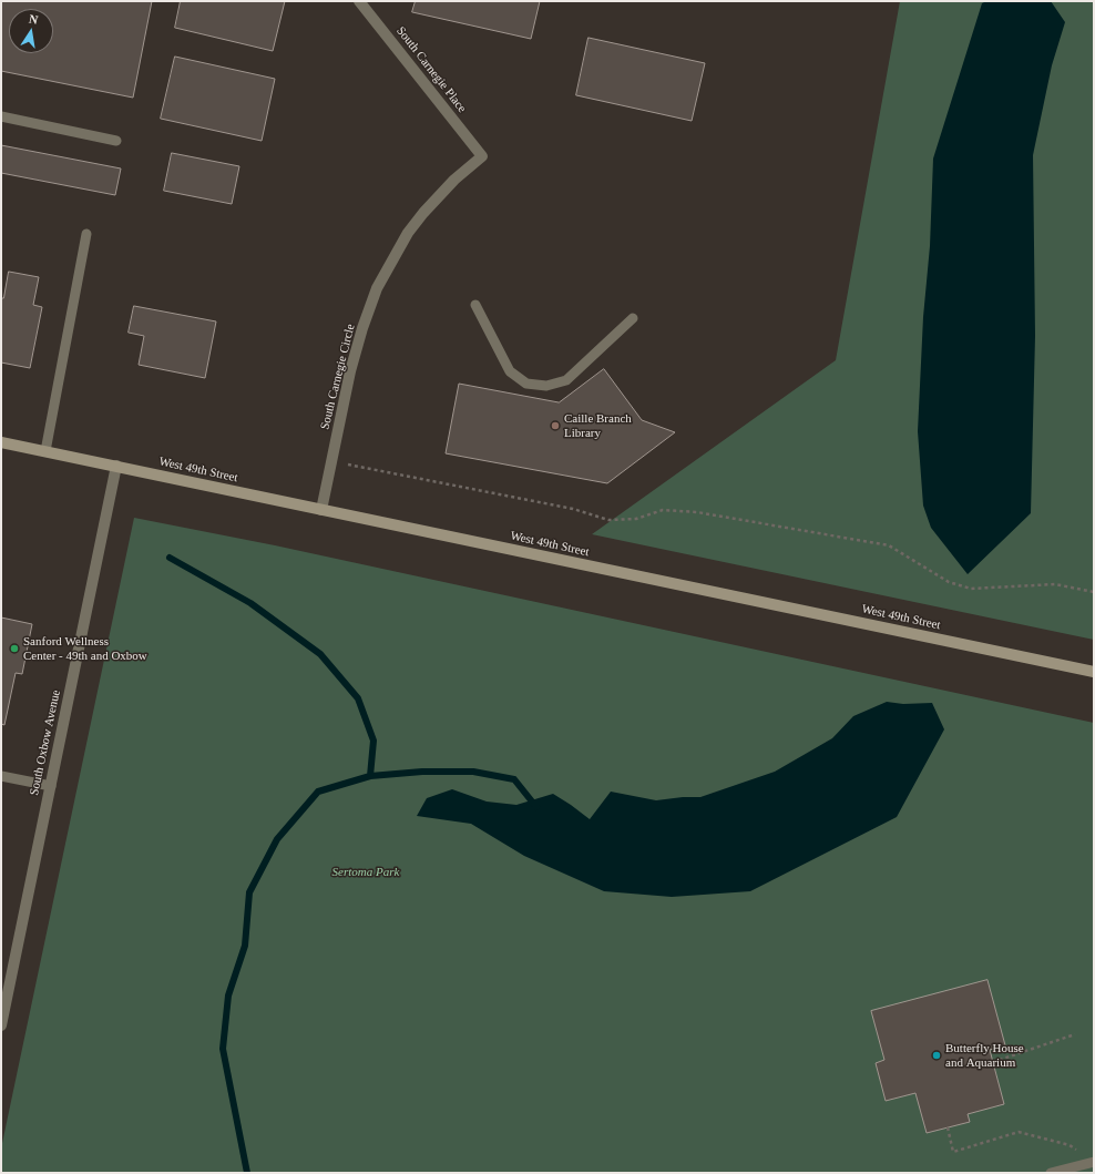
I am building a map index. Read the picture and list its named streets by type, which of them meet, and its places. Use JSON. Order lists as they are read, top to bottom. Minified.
{"streets":{"main road":["West 49th Street"],"street":["South Carnegie Place","South Carnegie Circle","South Oxbow Avenue"]},"crossings":[["South Carnegie Place","South Carnegie Circle"],["South Carnegie Circle","West 49th Street"],["West 49th Street","South Oxbow Avenue"]],"parks":["Sertoma Park"],"places":["Caille Branch Library","Sanford Wellness Center - 49th and Oxbow","Butterfly House and Aquarium"],"north":"top"}
